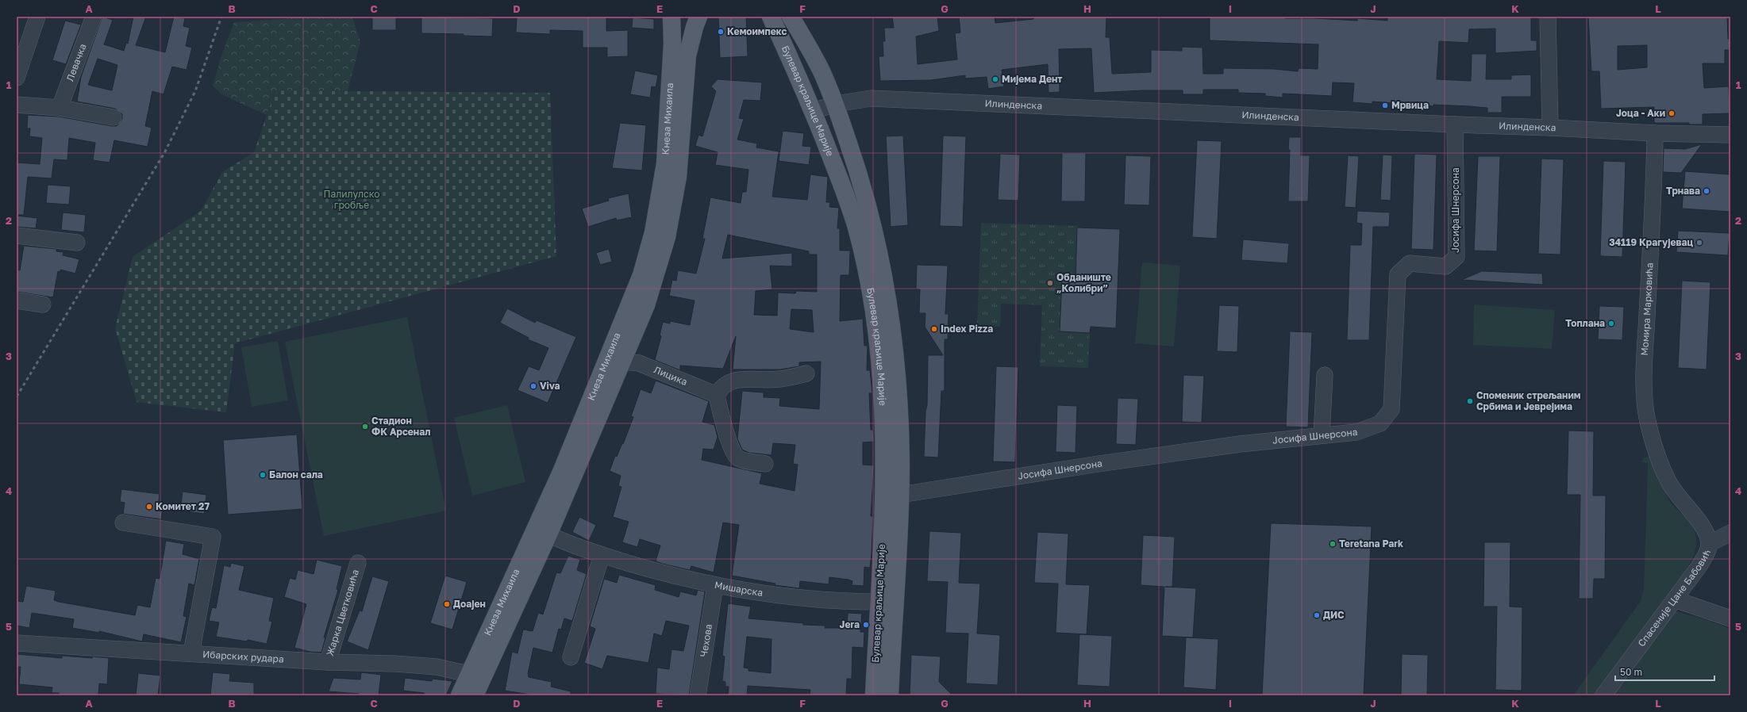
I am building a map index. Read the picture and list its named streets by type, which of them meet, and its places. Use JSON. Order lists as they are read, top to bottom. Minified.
{"streets":{"main road":["Булевар краљице Марије","Кнеза Михаила"],"street":["Левачка","Илинденска","Јосифа Шнерсона","Момира Марковића","Лицика","Мишарска","Спасеније Цане Бабовић","Жарка Цветковића","Чехова","Ибарских рудара"]},"crossings":[["Булевар краљице Марије","Илинденска"],["Булевар краљице Марије","Јосифа Шнерсона"],["Булевар краљице Марије","Мишарска"],["Илинденска","Јосифа Шнерсона"],["Илинденска","Момира Марковића"],["Кнеза Михаила","Лицика"],["Кнеза Михаила","Мишарска"],["Кнеза Михаила","Ибарских рудара"],["Момира Марковића","Спасеније Цане Бабовић"],["Мишарска","Чехова"],["Жарка Цветковића","Ибарских рудара"]],"parks":["Палилулско гробље"],"places":["Кемоимпекс","Мијема Дент","Мрвица","Јоца - Аки","Трнава","34119 Крагујевац","Обданиште „Колибри”","Топлана","Index Pizza","Viva","Споменик стрељаним Србима и Јеврејима","Стадион ФК Арсенал","Балон сала","Комитет 27","Teretana Park","Доајен","ДИС","Jera"],"scale_bar":"50 m","grid":{"columns":["A","B","C","D","E","F","G","H","I","J","K","L"],"rows":["1","2","3","4","5"]}}
